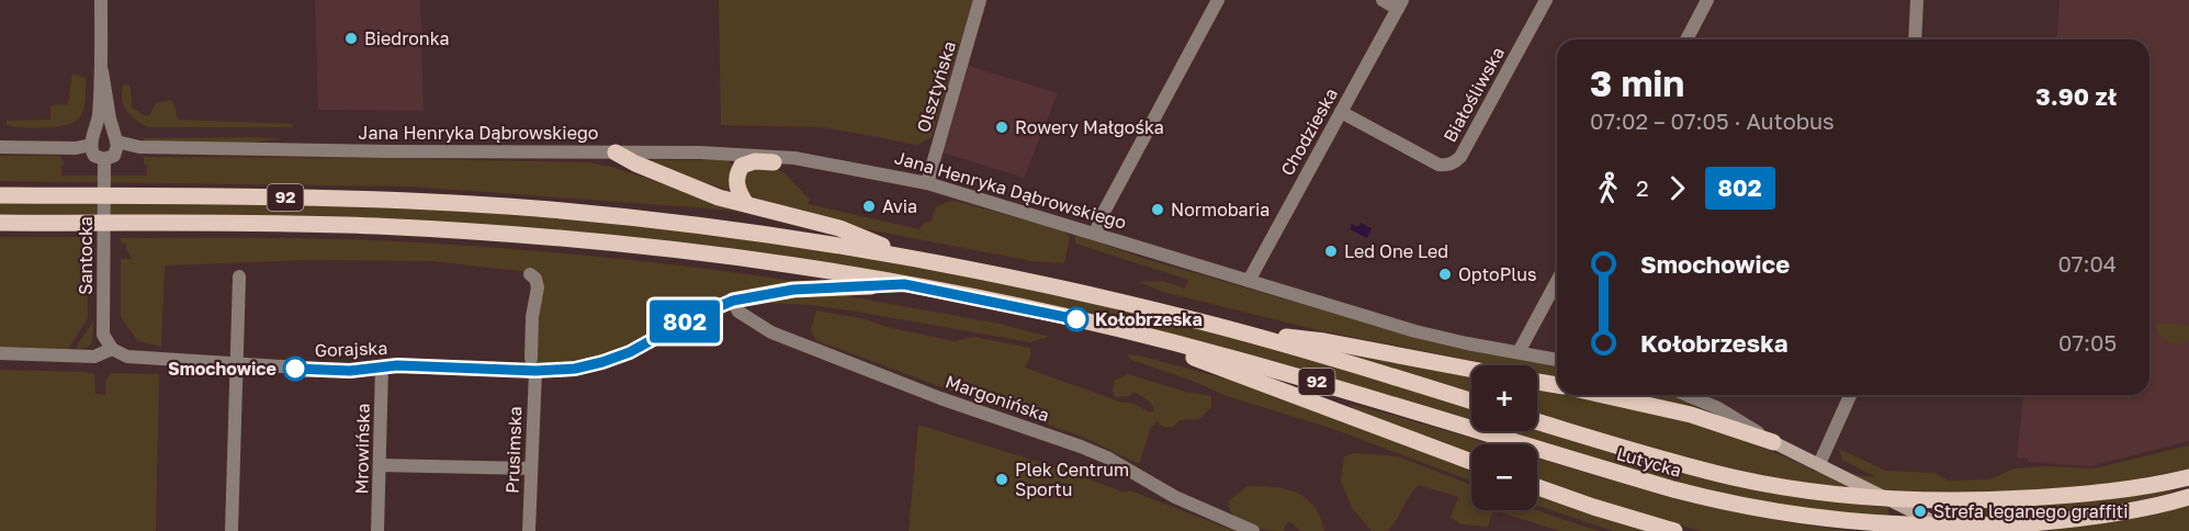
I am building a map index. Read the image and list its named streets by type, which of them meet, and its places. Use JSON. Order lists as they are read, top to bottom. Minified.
{"streets":{"main road":["92","Lutycka"],"street":["Olsztyńska","Białośliwska","Chodzieska","Jana Henryka Dąbrowskiego","Santocka","Gorajska","Margonińska","Mrowińska","Prusimska"]},"crossings":[["Olsztyńska","Jana Henryka Dąbrowskiego"],["Białośliwska","Chodzieska"],["Chodzieska","Jana Henryka Dąbrowskiego"],["Jana Henryka Dąbrowskiego","Santocka"],["92","Lutycka"],["Santocka","Gorajska"],["Gorajska","Margonińska"],["Gorajska","Mrowińska"],["Gorajska","Prusimska"]],"places":["Biedronka","Rowery Małgośka","Avia","Normobaria","Led One Led","OptoPlus","Kołobrzeska","Smochowice","Plek Centrum Sportu","Strefa leganego graffiti"],"lines":["bus line 802"],"page":{"on_map":"802","heading":["3 min","07:02 – 07:05 · Autobus","3.90 zł"],"legs":["2","802"],"list":[{"name":"Smochowice","value":"07:04"},{"name":"Kołobrzeska","value":"07:05"}],"map_buttons":["+","−"]}}
